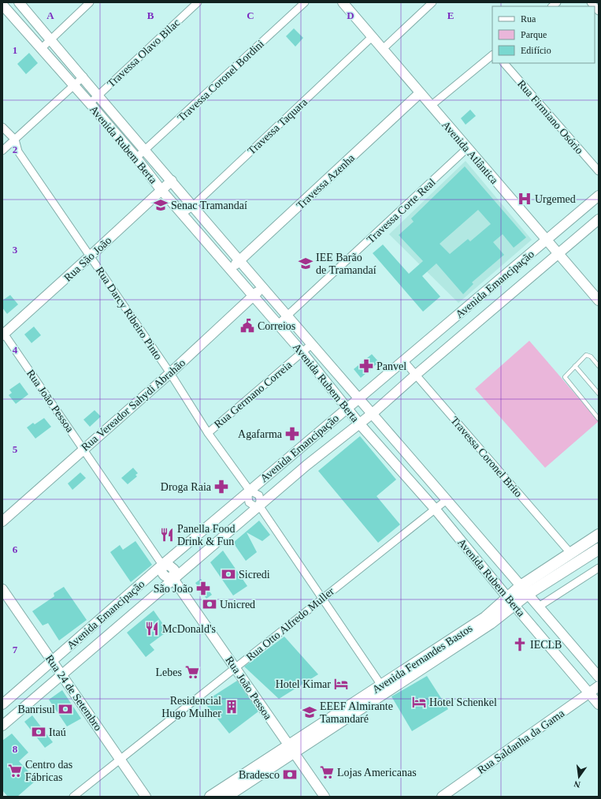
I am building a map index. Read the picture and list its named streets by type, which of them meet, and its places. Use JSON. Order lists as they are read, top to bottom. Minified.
{"streets":{"main road":["Avenida Rubem Berta","Avenida Atlântica","Travessa Azenha","Rua São João","Avenida Emancipação","Rua João Pessoa","Rua Vereador Sahydi Abrahão","Avenida Fernandes Bastos","Rua 24 de Setembro","Rua Saldanha da Gama"],"street":["Travessa Olavo Bilac","Travessa Coronel Bordini","Rua Firmiano Osório","Travessa Taquara","Travessa Corte Real","Rua Darcy Ribeiro Pinto","Rua Germano Correia","Travessa Coronel Brito","Rua Otto Alfredo Muller"]},"crossings":[["Travessa Olavo Bilac","Avenida Rubem Berta"],["Travessa Coronel Bordini","Avenida Rubem Berta"],["Travessa Taquara","Avenida Rubem Berta"],["Travessa Taquara","Avenida Atlântica"],["Avenida Rubem Berta","Travessa Azenha"],["Avenida Rubem Berta","Travessa Corte Real"],["Avenida Rubem Berta","Rua São João"],["Avenida Rubem Berta","Avenida Emancipação"],["Avenida Rubem Berta","Rua Germano Correia"],["Avenida Rubem Berta","Rua Vereador Sahydi Abrahão"],["Avenida Rubem Berta","Rua Otto Alfredo Muller"],["Avenida Rubem Berta","Avenida Fernandes Bastos"],["Avenida Rubem Berta","Rua Saldanha da Gama"],["Avenida Atlântica","Travessa Azenha"],["Avenida Atlântica","Travessa Corte Real"],["Avenida Atlântica","Avenida Emancipação"],["Rua São João","Rua Darcy Ribeiro Pinto"],["Rua São João","Rua João Pessoa"],["Avenida Emancipação","Rua Darcy Ribeiro Pinto"],["Avenida Emancipação","Rua João Pessoa"],["Avenida Emancipação","Travessa Coronel Brito"],["Avenida Emancipação","Rua 24 de Setembro"],["Rua Darcy Ribeiro Pinto","Rua Germano Correia"],["Rua Darcy Ribeiro Pinto","Rua Vereador Sahydi Abrahão"],["Rua Darcy Ribeiro Pinto","Rua Otto Alfredo Muller"],["Rua Darcy Ribeiro Pinto","Avenida Fernandes Bastos"],["Rua João Pessoa","Rua Vereador Sahydi Abrahão"],["Rua João Pessoa","Rua Otto Alfredo Muller"],["Rua João Pessoa","Avenida Fernandes Bastos"],["Travessa Coronel Brito","Avenida Fernandes Bastos"],["Rua Otto Alfredo Muller","Rua 24 de Setembro"]],"places":{"hospital":["Urgemed"],"school or university":["Senac Tramandaí","IEE Barão de Tramandaí","EEEF Almirante Tamandaré"],"public building":["Correios"],"pharmacy":["Panvel","Agafarma","Droga Raia","São João"],"restaurant":["Panella Food Drink & Fun","McDonald's"],"bank":["Sicredi","Unicred","Banrisul","Itaú","Bradesco"],"church":["IECLB"],"supermarket":["Lebes","Centro das Fábricas","Lojas Americanas"],"hotel":["Hotel Kimar","Hotel Schenkel"],"building":["Residencial Hugo Mulher"]},"legend":["Rua","Parque","Edifício"],"north":"bottom","grid":{"columns":["A","B","C","D","E"],"rows":["1","2","3","4","5","6","7","8"]}}
